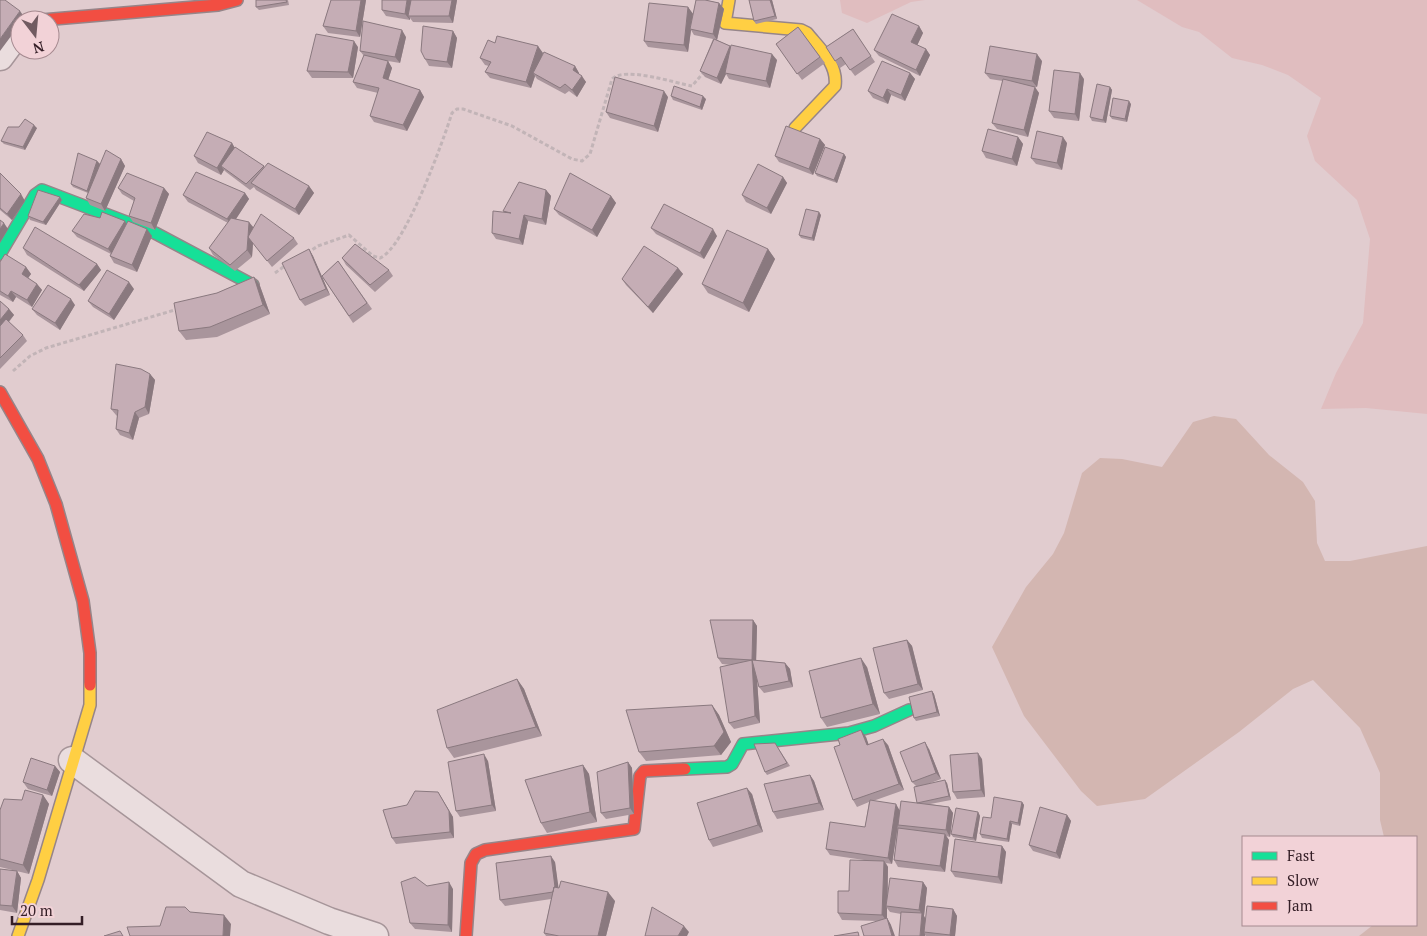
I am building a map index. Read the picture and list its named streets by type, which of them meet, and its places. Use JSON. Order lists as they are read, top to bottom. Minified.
{"legend":["Fast","Slow","Jam"],"scale_bar":"20 m","north":"bottom"}
